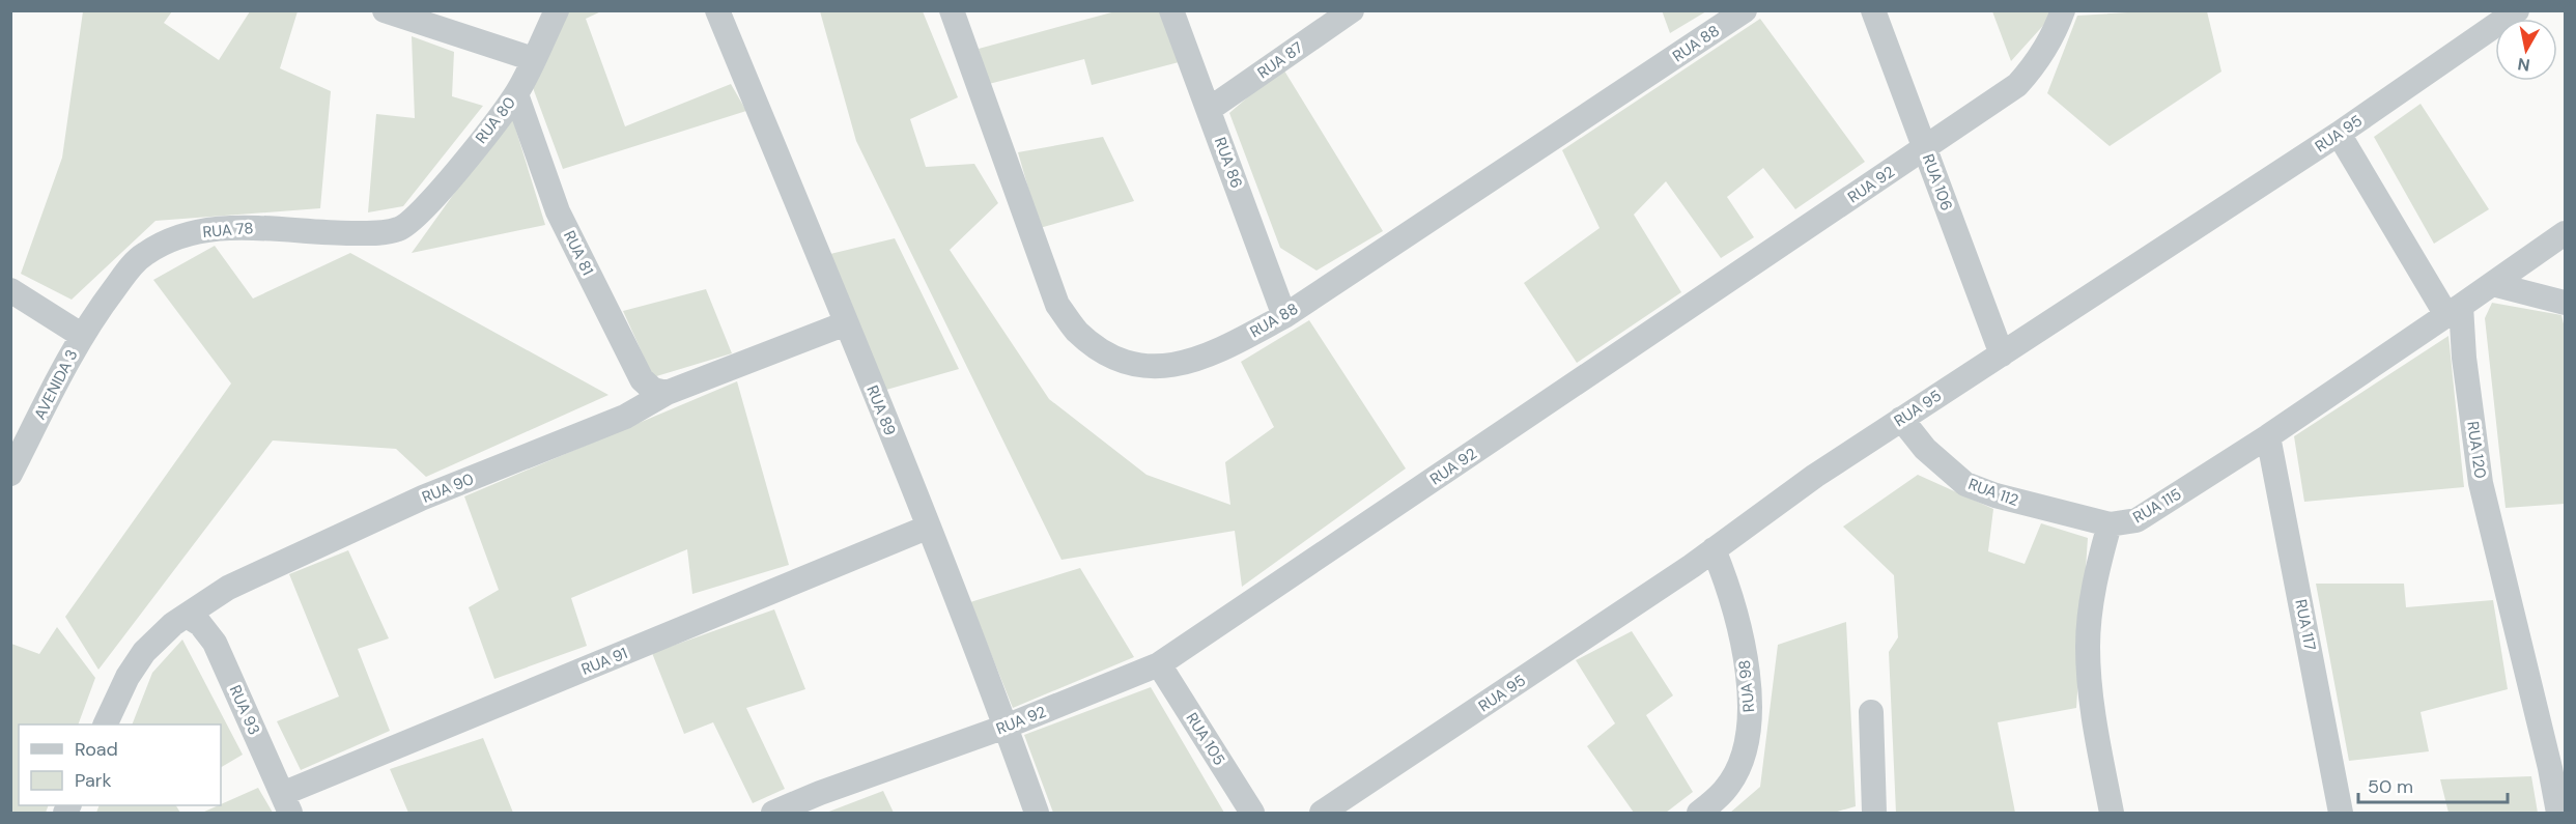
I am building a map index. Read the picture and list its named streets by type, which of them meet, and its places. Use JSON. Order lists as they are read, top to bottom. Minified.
{"streets":{"street":["RUA 88","RUA 87","RUA 80","RUA 95","RUA 86","RUA 106","RUA 92","RUA 78","RUA 81","AVENIDA 3","RUA 89","RUA 120","RUA 90","RUA 112","RUA 115","RUA 117","RUA 91","RUA 98","RUA 93","RUA 105"]},"crossings":[["RUA 88","RUA 86"],["RUA 87","RUA 86"],["RUA 80","RUA 78"],["RUA 80","RUA 81"],["RUA 95","RUA 106"],["RUA 95","RUA 120"],["RUA 95","RUA 112"],["RUA 95","RUA 98"],["RUA 106","RUA 92"],["RUA 92","RUA 89"],["RUA 92","RUA 105"],["RUA 78","AVENIDA 3"],["RUA 81","RUA 90"],["RUA 89","RUA 90"],["RUA 89","RUA 91"],["RUA 120","RUA 115"],["RUA 90","RUA 93"],["RUA 112","RUA 115"],["RUA 115","RUA 117"],["RUA 91","RUA 93"]],"legend":["Road","Park"],"scale_bar":"50 m","north":"bottom"}
